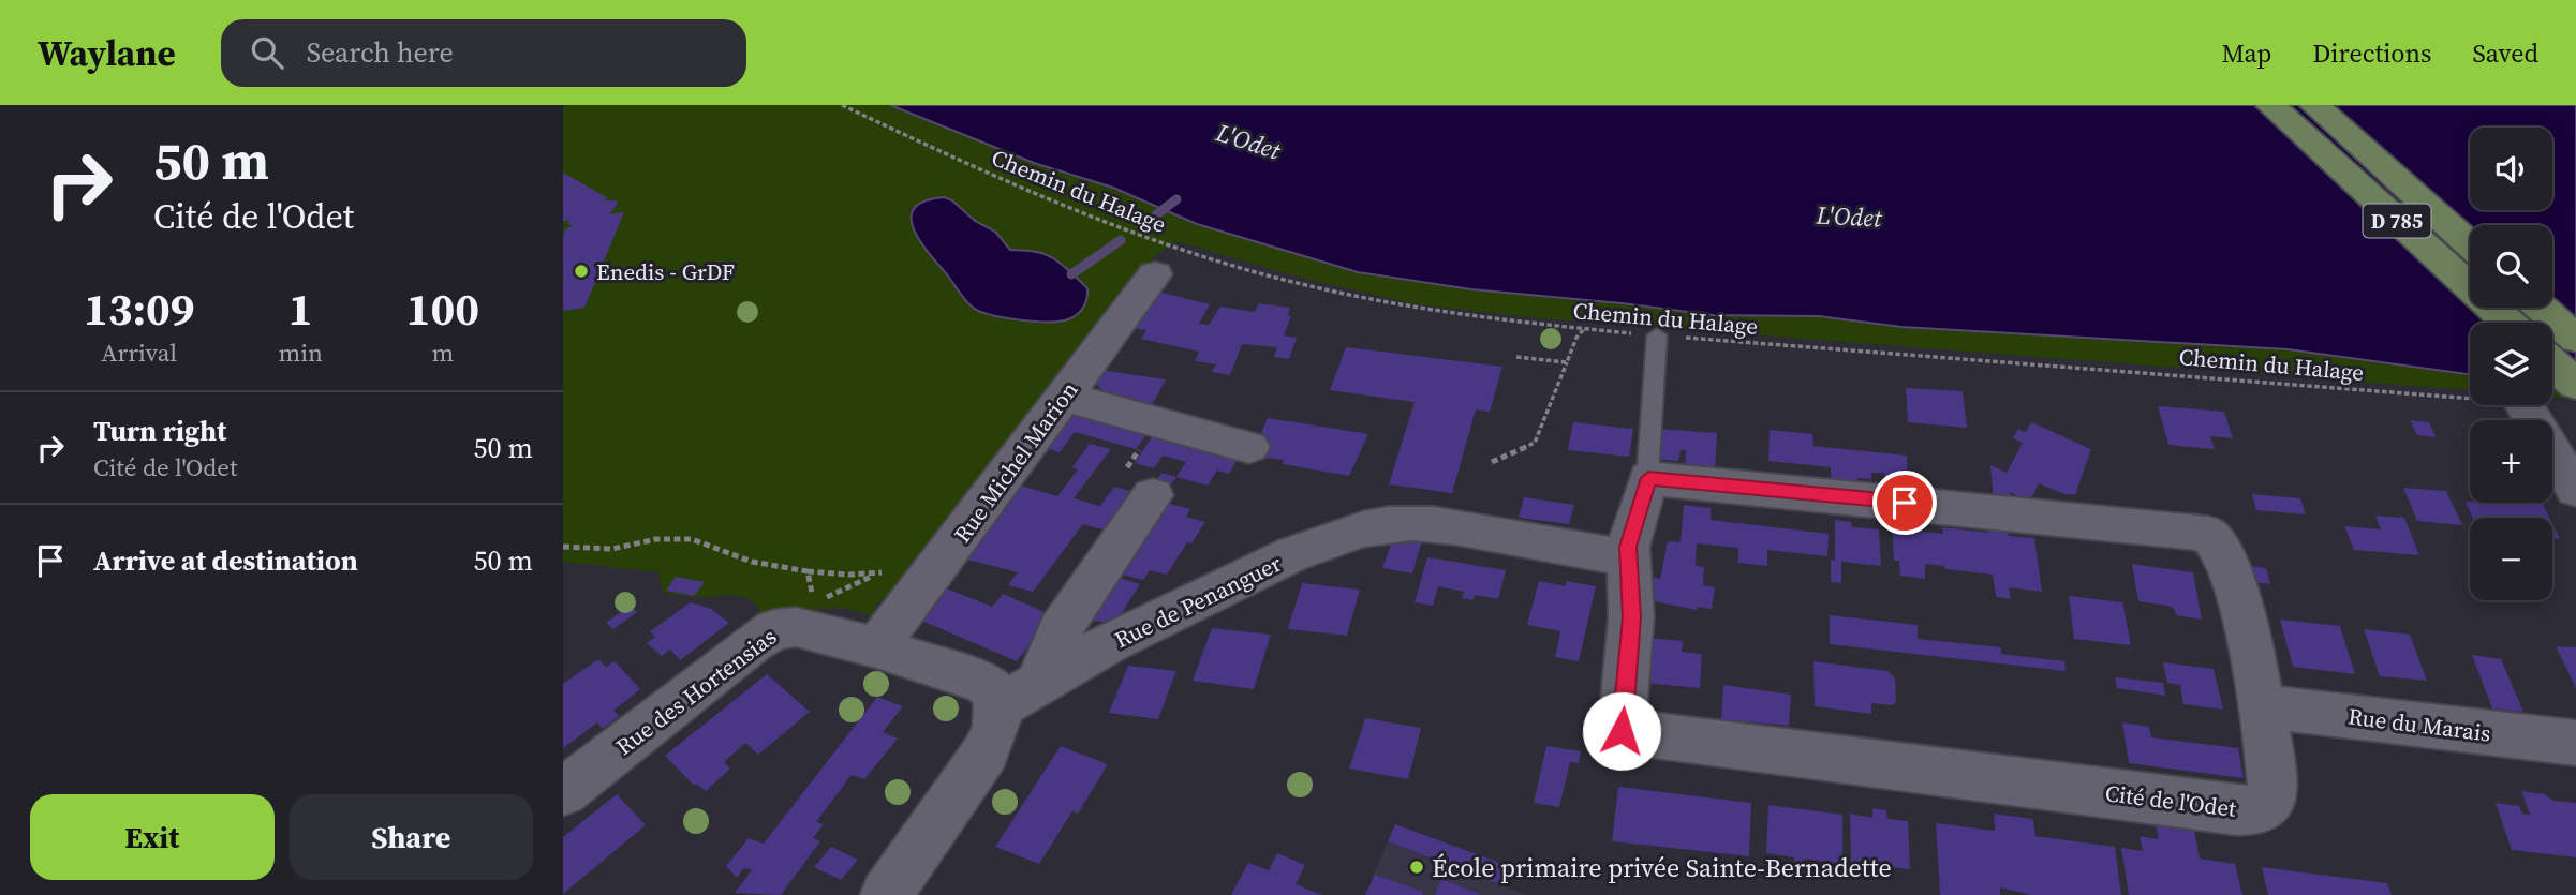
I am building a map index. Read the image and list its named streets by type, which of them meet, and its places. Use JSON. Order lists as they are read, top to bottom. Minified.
{"streets":{"main road":["D 785"],"street":["Rue Michel Marion","Rue de Penanguer","Rue des Hortensias","Rue du Marais","Cité de l'Odet"],"path":["Chemin du Halage"]},"crossings":[["Chemin du Halage","Cité de l'Odet"],["Rue Michel Marion","Rue des Hortensias"],["Rue de Penanguer","Rue des Hortensias"],["Rue de Penanguer","Cité de l'Odet"],["Rue du Marais","Cité de l'Odet"]],"water":["L'Odet"],"places":["Enedis - GrDF","École primaire privée Sainte-Bernadette"],"page":{"header":"Waylane","search":"Search here","nav":["Map","Directions","Saved"],"turn":["50 m","Cité de l'Odet"],"map_buttons":["+","−"],"eta":["13:09","Arrival","1","min","100","m"],"list":[{"name":"Turn right","note":"Cité de l'Odet","value":"50 m"},{"name":"Arrive at destination","value":"50 m"}],"buttons":["Exit","Share"]}}
